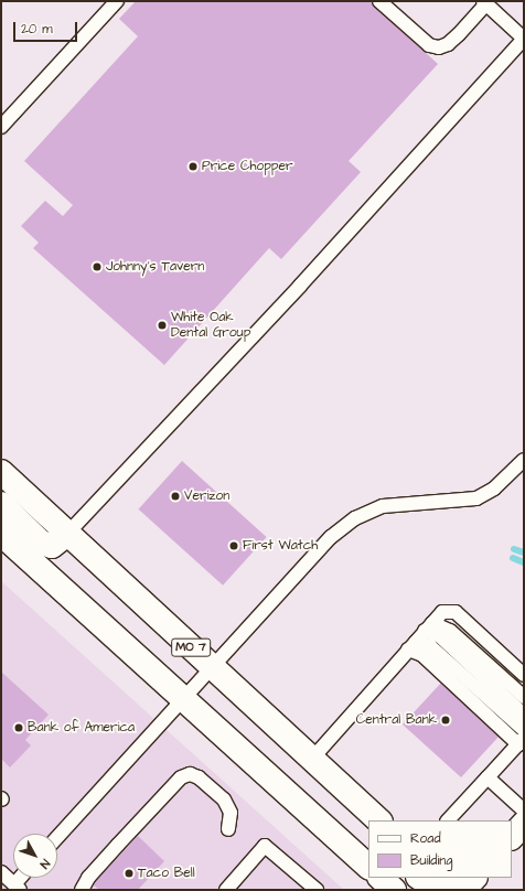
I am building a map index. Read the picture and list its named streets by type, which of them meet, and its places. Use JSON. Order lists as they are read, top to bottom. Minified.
{"streets":{"main road":["MO 7"]},"places":["Price Chopper","Johnny’s Tavern","White Oak Dental Group","Verizon","First Watch","Central Bank","Bank of America","Taco Bell"],"legend":["Road","Building"],"scale_bar":"20 m","north":"bottom right"}
